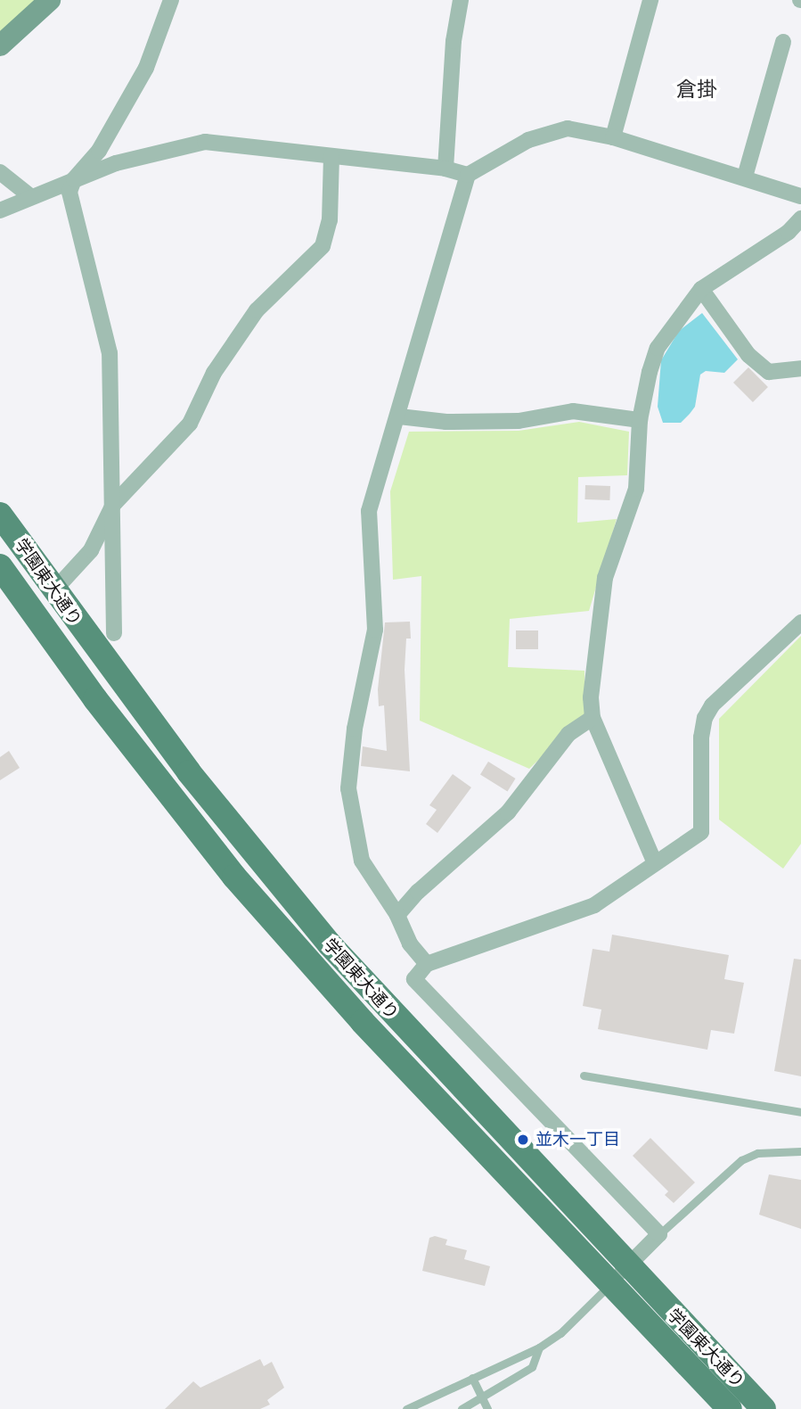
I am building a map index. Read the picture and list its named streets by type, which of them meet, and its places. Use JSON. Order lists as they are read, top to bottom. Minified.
{"streets":{"main road":["学園東大通り"]},"districts":["倉掛"],"places":["並木一丁目"]}
